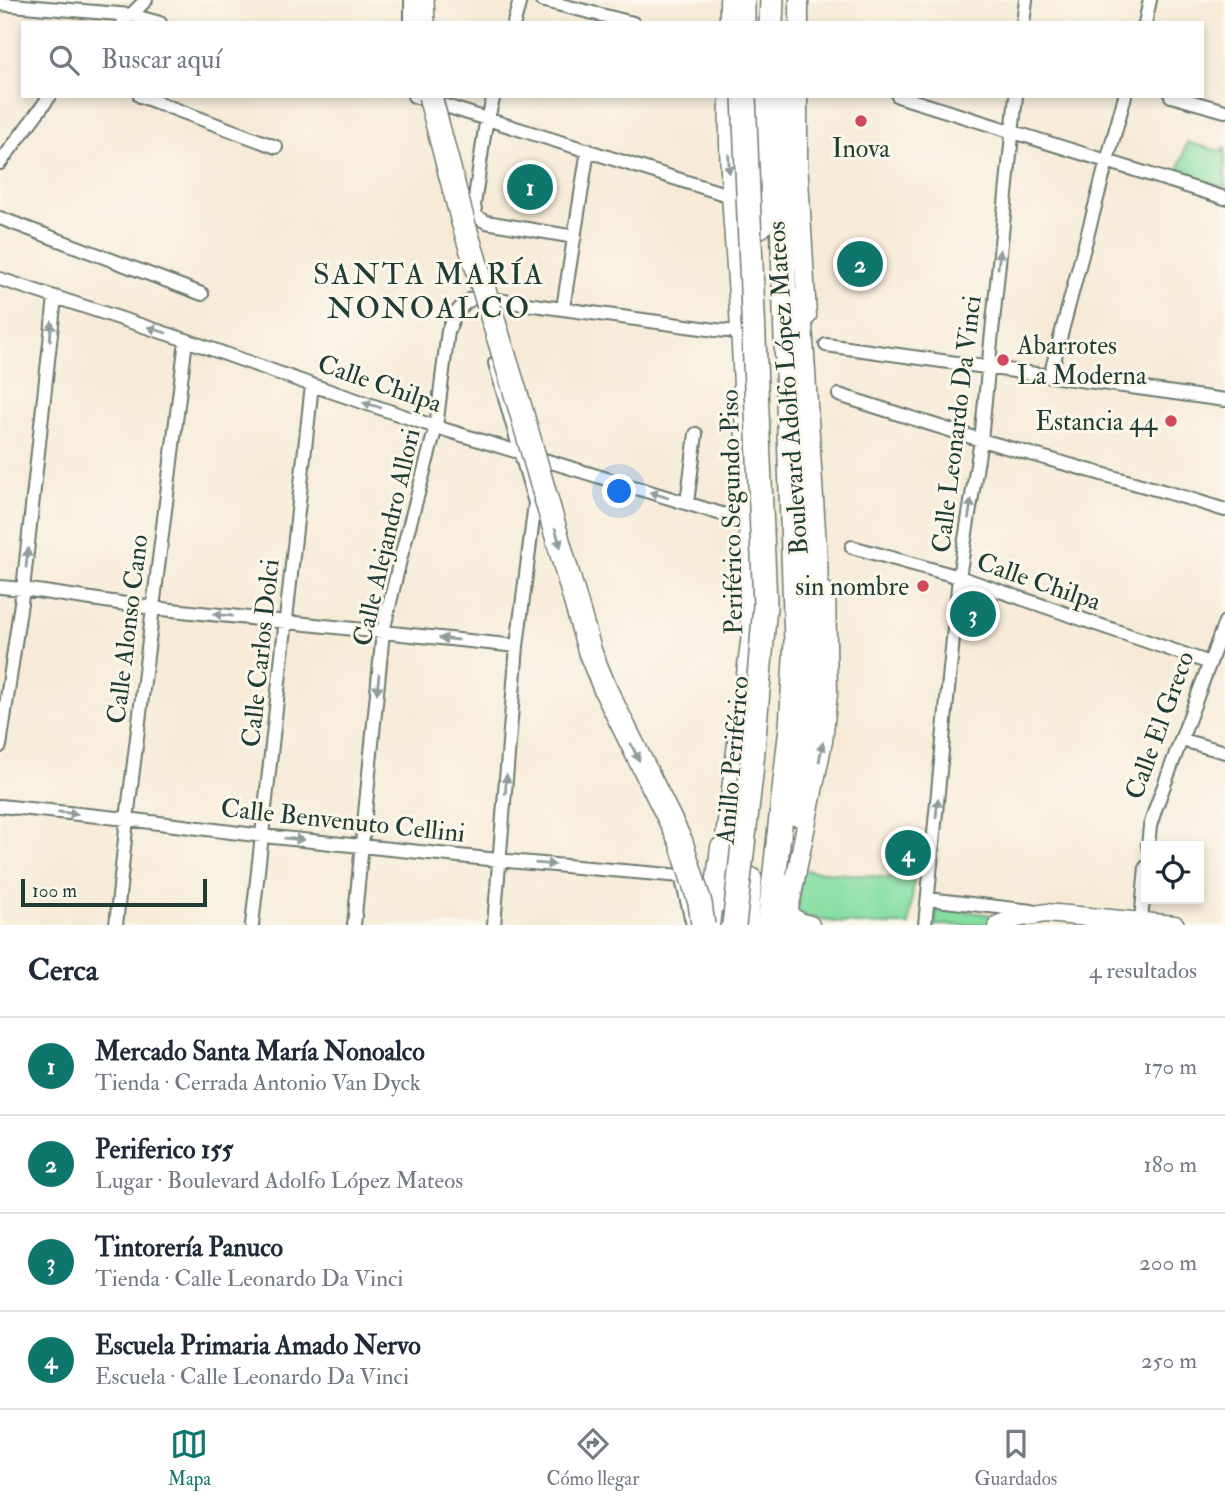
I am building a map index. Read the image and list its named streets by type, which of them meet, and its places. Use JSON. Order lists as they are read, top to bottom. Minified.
{"streets":{"highway":["Periférico Segundo Piso","Anillo Periférico"],"main road":["Boulevard Adolfo López Mateos"],"street":["Calle Chilpa","Calle Leonardo Da Vinci","Calle Alejandro Allori","Calle Alonso Cano","Calle Carlos Dolci","Calle El Greco","Calle Benvenuto Cellini"]},"crossings":[["Calle Chilpa","Boulevard Adolfo López Mateos"],["Calle Chilpa","Calle Leonardo Da Vinci"],["Calle Chilpa","Calle Alejandro Allori"],["Calle Chilpa","Calle Alonso Cano"],["Calle Chilpa","Calle Carlos Dolci"],["Calle Chilpa","Calle El Greco"],["Boulevard Adolfo López Mateos","Anillo Periférico"],["Calle Alejandro Allori","Calle Benvenuto Cellini"],["Calle Alonso Cano","Calle Benvenuto Cellini"],["Calle Carlos Dolci","Calle Benvenuto Cellini"]],"one_way":["Calle Benvenuto Cellini"],"districts":["SANTA MARÍA NONOALCO"],"places":["Inova","Abarrotes La Moderna","Estancia 44","sin nombre"],"scale_bar":"100 m","page":{"search":"Buscar aquí","pins":["1","2","3","4"],"scale":"100 m","heading":["Cerca","4 resultados"],"list":[{"mark":"1","name":"Mercado Santa María Nonoalco","note":"Tienda · Cerrada Antonio Van Dyck","value":"170 m"},{"mark":"2","name":"Periferico 155","note":"Lugar · Boulevard Adolfo López Mateos","value":"180 m"},{"mark":"3","name":"Tintorería Panuco","note":"Tienda · Calle Leonardo Da Vinci","value":"200 m"},{"mark":"4","name":"Escuela Primaria Amado Nervo","note":"Escuela · Calle Leonardo Da Vinci","value":"250 m"}],"nav":["Mapa","Cómo llegar","Guardados"]}}
